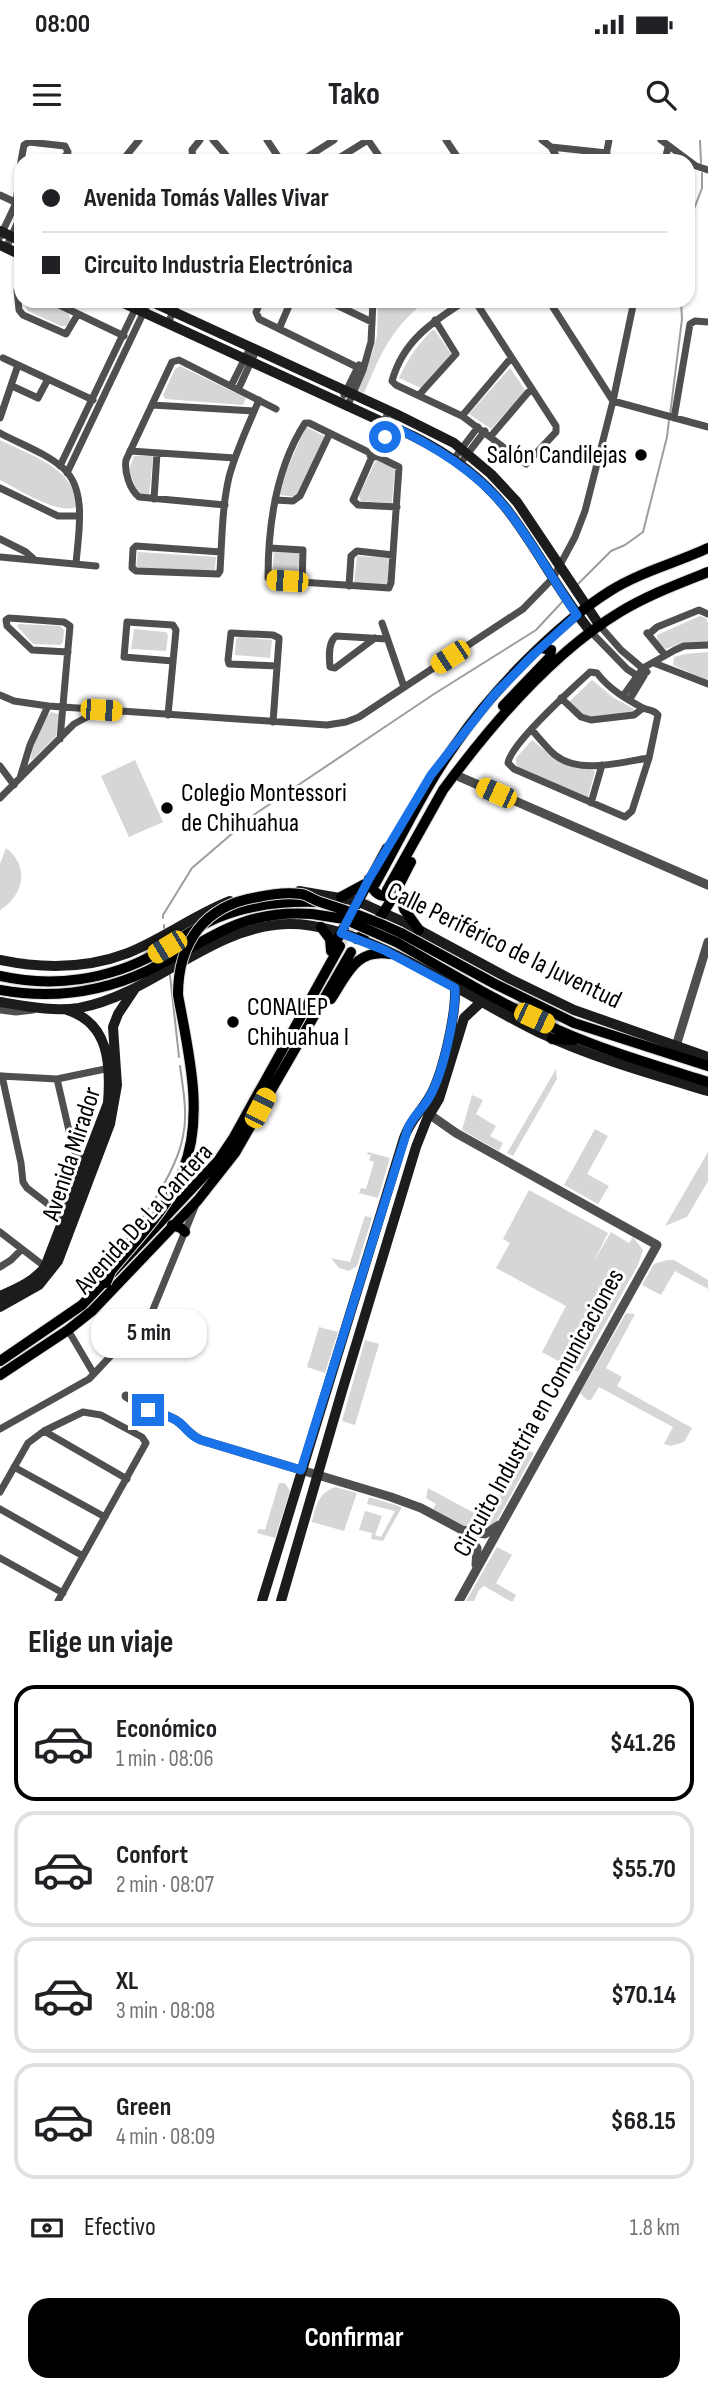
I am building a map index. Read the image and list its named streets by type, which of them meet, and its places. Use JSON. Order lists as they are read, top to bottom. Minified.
{"streets":{"main road":["Calle Periférico de la Juventud","Avenida Mirador","Avenida De La Cantera"],"street":["Circuito Industria en Comunicaciones"]},"crossings":[["Calle Periférico de la Juventud","Avenida De La Cantera"]],"places":["Salón Candilejas","Colegio Montessori de Chihuahua","CONALEP Chihuahua I"],"page":{"status":"08:00","header":"Tako","banner":["Avenida Tomás Valles Vivar","Circuito Industria Electrónica"],"bubble":"5 min","heading":"Elige un viaje","list":[{"name":"Económico","note":"1 min · 08:06","value":"$41.26"},{"name":"Confort","note":"2 min · 08:07","value":"$55.70"},{"name":"XL","note":"3 min · 08:08","value":"$70.14"},{"name":"Green","note":"4 min · 08:09","value":"$68.15"}],"pay":["Efectivo","1.8 km"],"buttons":"Confirmar"}}
